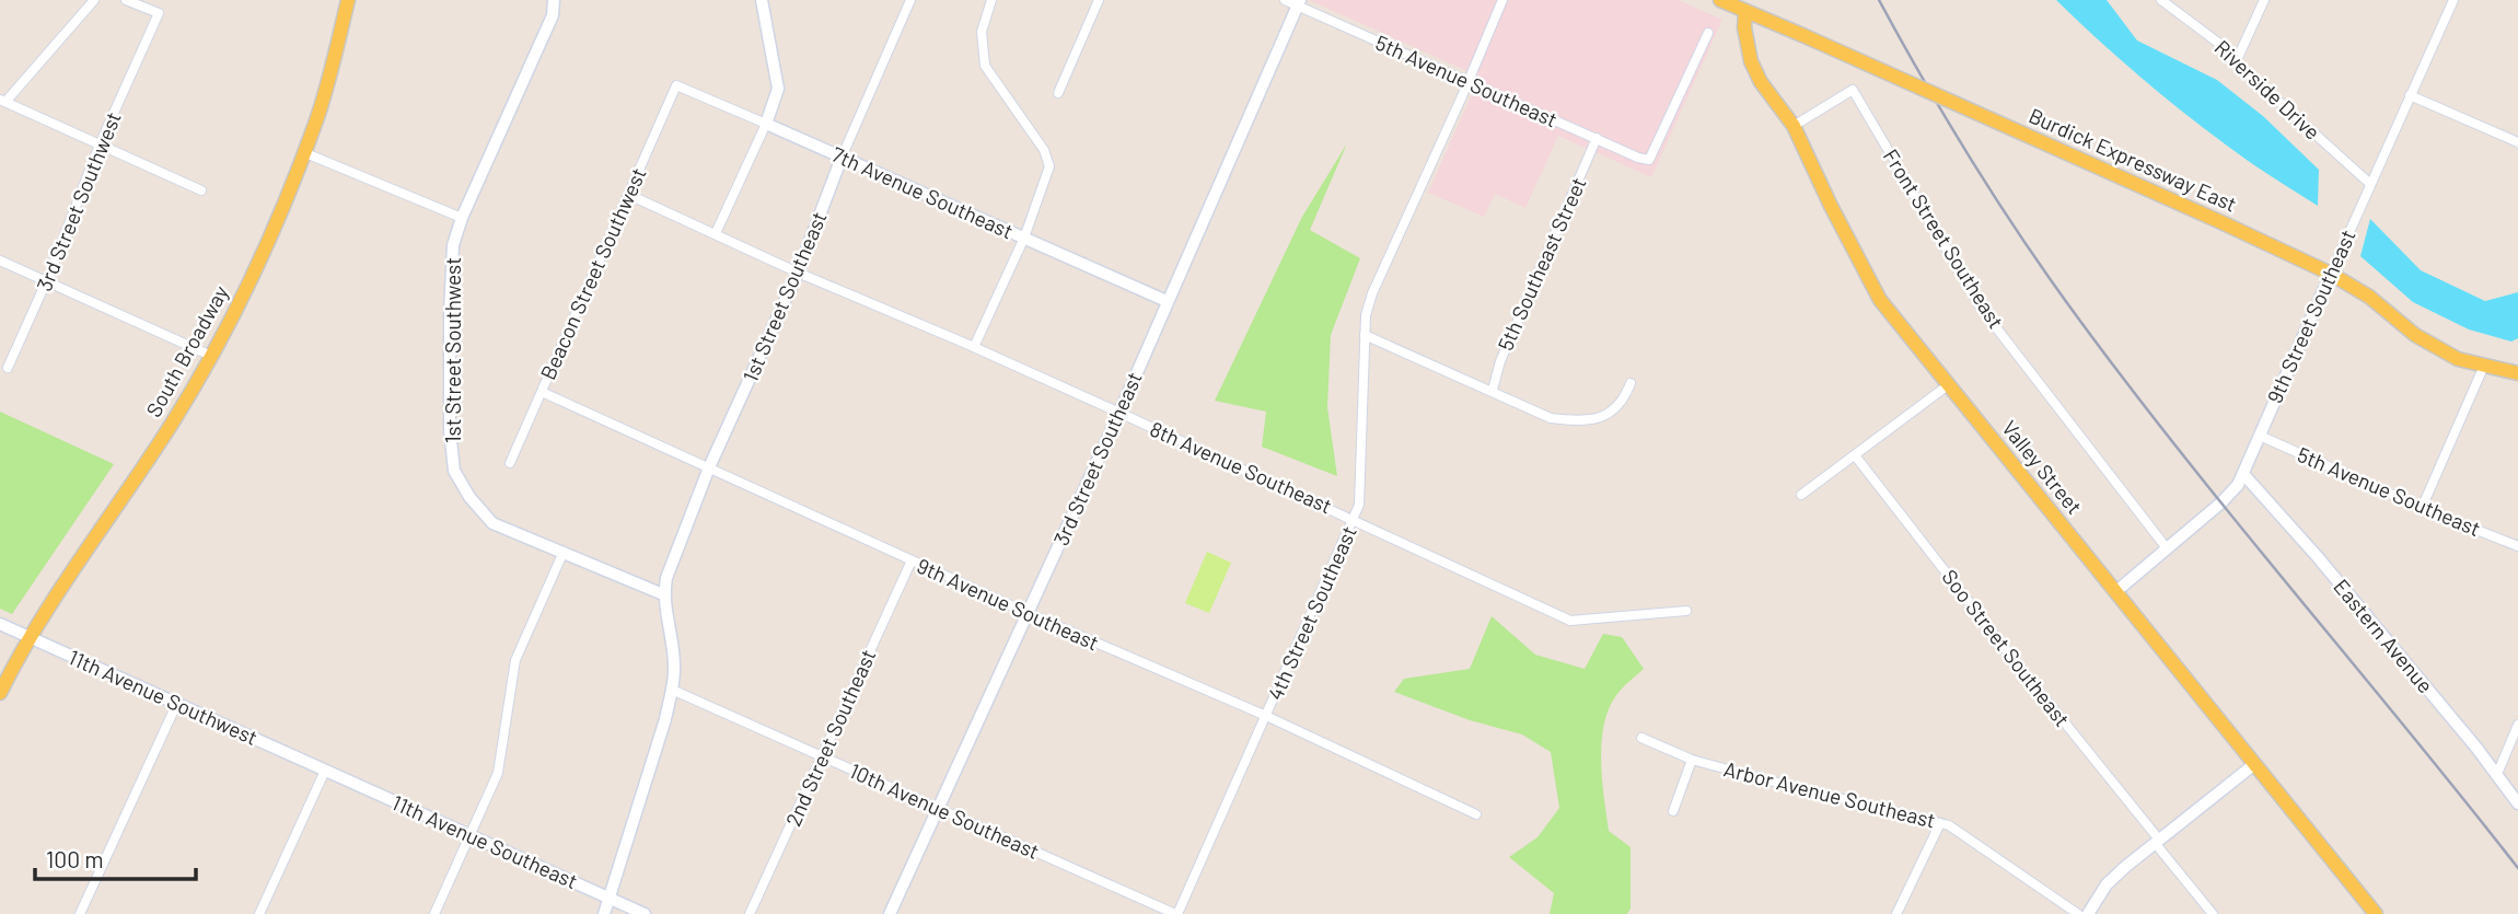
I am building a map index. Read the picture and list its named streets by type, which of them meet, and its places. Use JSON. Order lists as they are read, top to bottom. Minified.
{"streets":{"main road":["Burdick Expressway East","South Broadway","Valley Street"],"street":["5th Avenue Southeast","Riverside Drive","7th Avenue Southeast","3rd Street Southwest","Front Street Southeast","5th Southeast Street","Beacon Street Southwest","1st Street Southeast","9th Street Southeast","1st Street Southwest","3rd Street Southeast","8th Avenue Southeast","9th Avenue Southeast","4th Street Southeast","Eastern Avenue","Soo Street Southeast","11th Avenue Southwest","2nd Street Southeast","Arbor Avenue Southeast","10th Avenue Southeast","11th Avenue Southeast"]},"crossings":[["5th Avenue Southeast","5th Southeast Street"],["5th Avenue Southeast","9th Street Southeast"],["5th Avenue Southeast","3rd Street Southeast"],["5th Avenue Southeast","4th Street Southeast"],["Riverside Drive","9th Street Southeast"],["Burdick Expressway East","9th Street Southeast"],["Burdick Expressway East","Valley Street"],["7th Avenue Southeast","Beacon Street Southwest"],["7th Avenue Southeast","1st Street Southeast"],["7th Avenue Southeast","3rd Street Southeast"],["Front Street Southeast","9th Street Southeast"],["Front Street Southeast","Valley Street"],["Beacon Street Southwest","8th Avenue Southeast"],["Beacon Street Southwest","9th Avenue Southeast"],["1st Street Southeast","1st Street Southwest"],["1st Street Southeast","8th Avenue Southeast"],["1st Street Southeast","9th Avenue Southeast"],["9th Street Southeast","Valley Street"],["9th Street Southeast","Eastern Avenue"],["South Broadway","11th Avenue Southwest"],["3rd Street Southeast","8th Avenue Southeast"],["3rd Street Southeast","9th Avenue Southeast"],["3rd Street Southeast","10th Avenue Southeast"],["8th Avenue Southeast","4th Street Southeast"],["9th Avenue Southeast","4th Street Southeast"],["9th Avenue Southeast","2nd Street Southeast"],["4th Street Southeast","10th Avenue Southeast"],["11th Avenue Southwest","11th Avenue Southeast"],["2nd Street Southeast","10th Avenue Southeast"]],"scale_bar":"100 m"}
